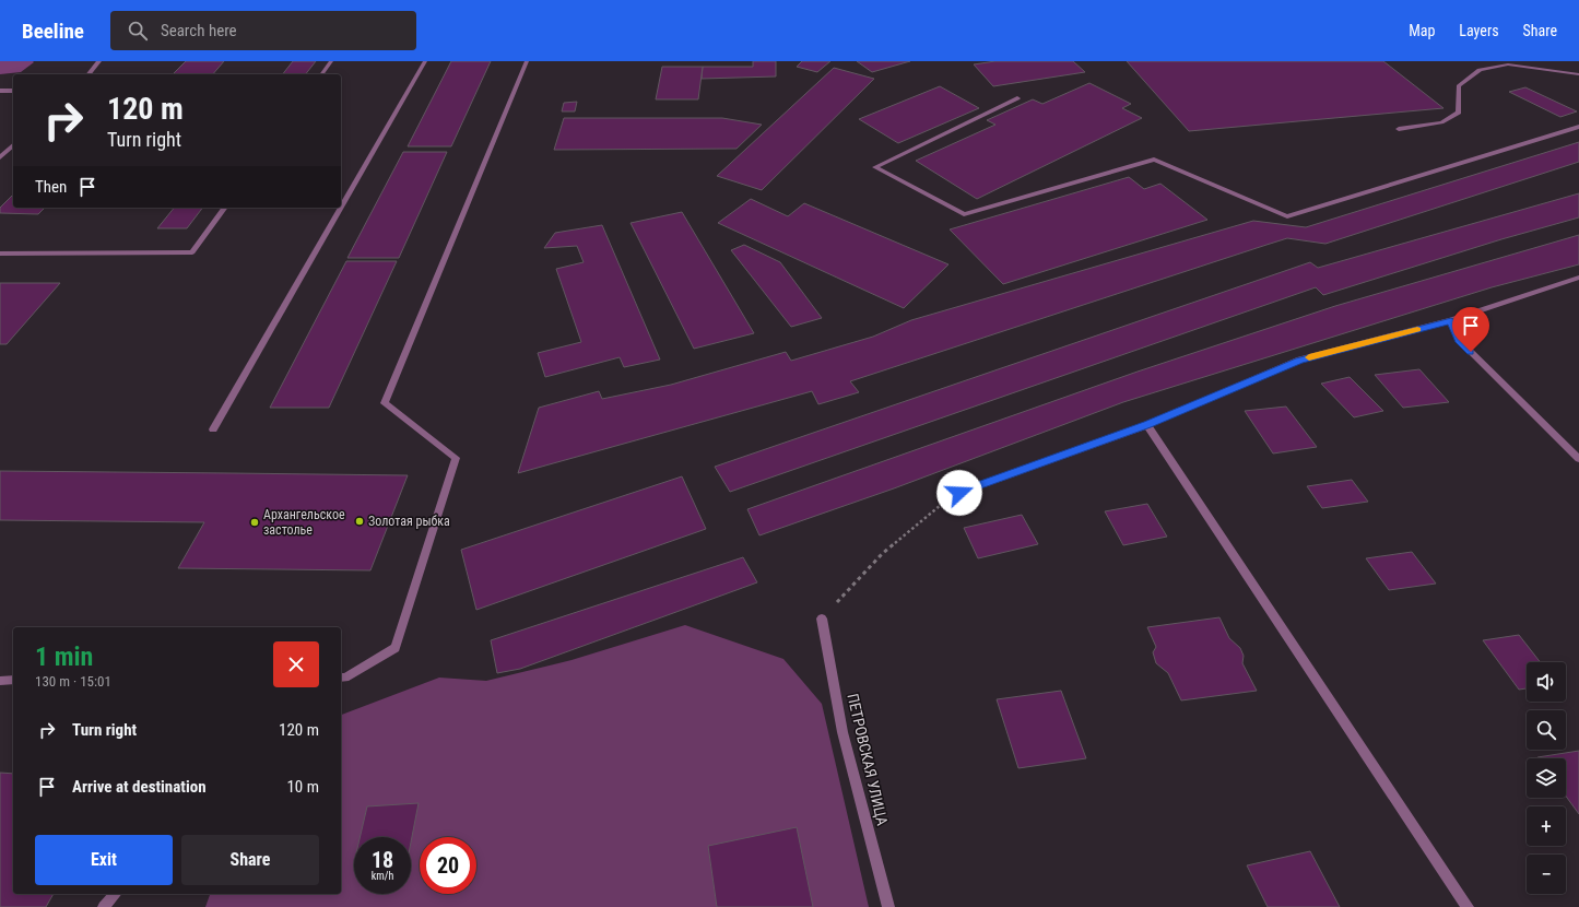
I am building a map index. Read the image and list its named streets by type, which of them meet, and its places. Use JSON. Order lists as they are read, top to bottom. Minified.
{"streets":{"street":["ПЕТРОВСКАЯ УЛИЦА"]},"places":["Золотая рыбка","Архангельское застолье"],"page":{"header":"Beeline","search":"Search here","nav":["Map","Layers","Share"],"turn":["120 m","Turn right"],"then":"Then","heading":["1 min","130 m · 15:01"],"map_buttons":["+","−"],"list":[{"name":"Turn right","value":"120 m"},{"name":"Arrive at destination","value":"10 m"}],"buttons":["Exit","Share"],"speed":"18 km/h","limit":"20"}}
